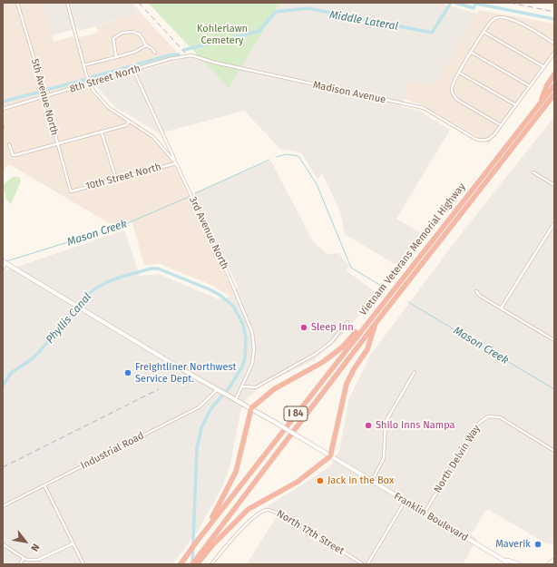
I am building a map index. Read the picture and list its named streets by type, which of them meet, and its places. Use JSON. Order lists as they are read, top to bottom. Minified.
{"streets":{"highway":["Vietnam Veterans Memorial Highway","I 84"],"main road":["Franklin Boulevard"],"street":["8th Street North","Madison Avenue","5th Avenue North","10th Street North","3rd Avenue North","Industrial Road","North Delvin Way","North 17th Street"]},"crossings":[["8th Street North","Madison Avenue"],["8th Street North","5th Avenue North"],["8th Street North","3rd Avenue North"],["5th Avenue North","10th Street North"],["10th Street North","3rd Avenue North"],["3rd Avenue North","Franklin Boulevard"],["Vietnam Veterans Memorial Highway","I 84"],["Industrial Road","Franklin Boulevard"],["North Delvin Way","Franklin Boulevard"]],"water":["Middle Lateral","Mason Creek","Phyllis Canal"],"parks":["Kohlerlawn Cemetery"],"places":["Sleep Inn","Freightliner Northwest Service Dept.","Shilo Inns Nampa","Jack in the Box","Maverik"],"north":"bottom right"}
